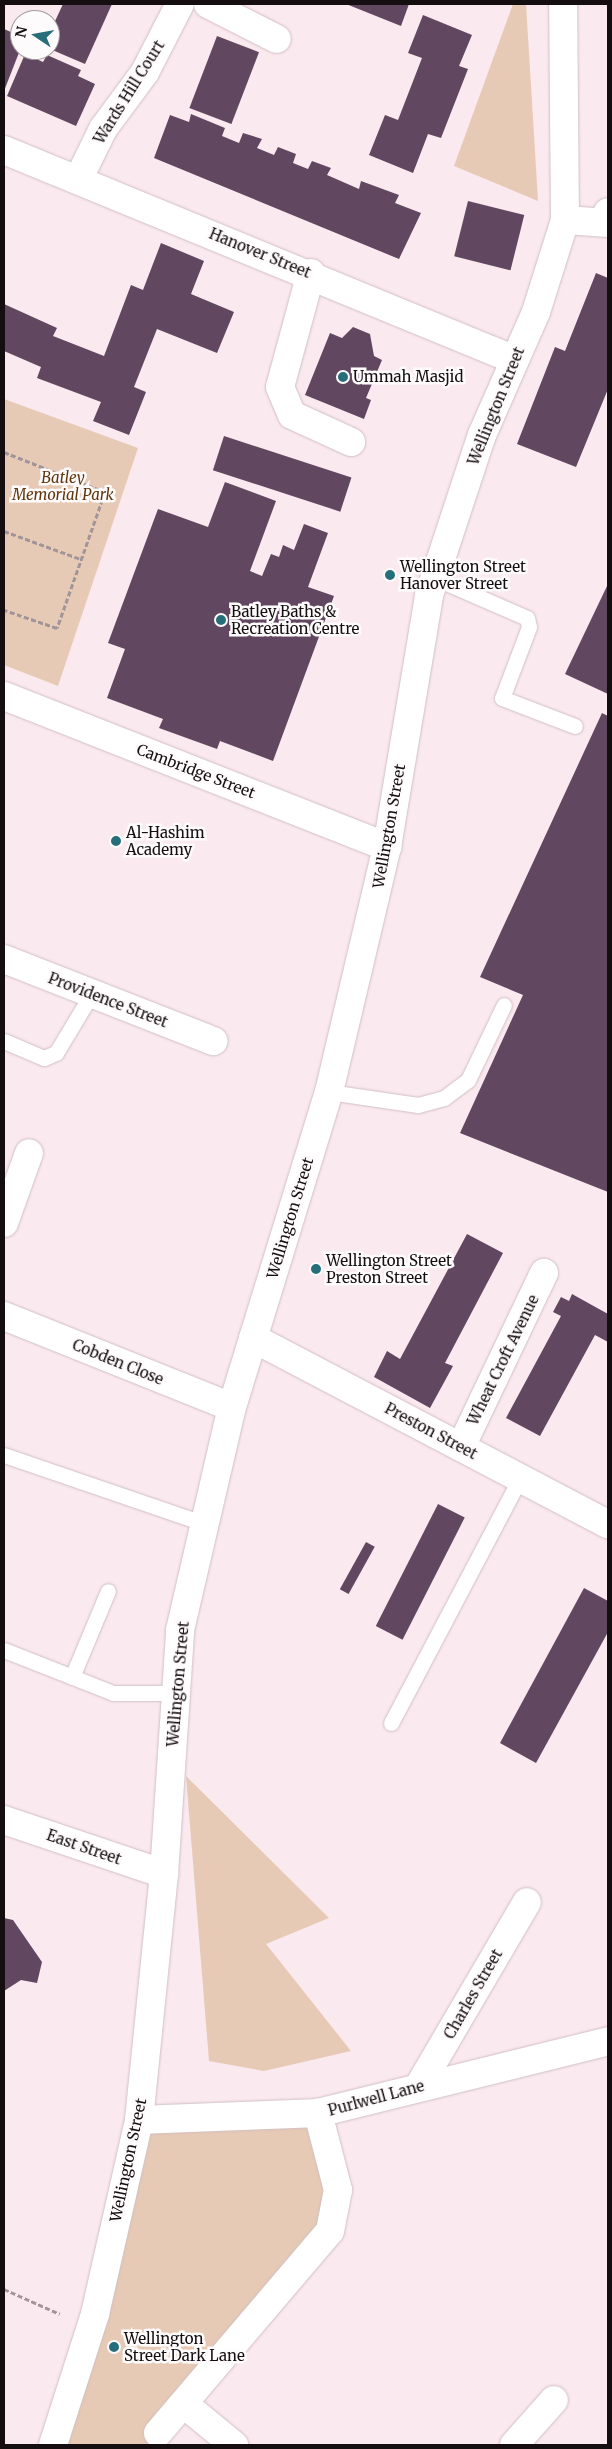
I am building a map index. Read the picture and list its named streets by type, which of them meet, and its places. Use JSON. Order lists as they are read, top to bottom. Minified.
{"streets":{"street":["Wards Hill Court","Hanover Street","Wellington Street","Cambridge Street","Providence Street","Wheat Croft Avenue","Cobden Close","Preston Street","East Street","Charles Street","Purlwell Lane"]},"crossings":[["Wards Hill Court","Hanover Street"],["Hanover Street","Wellington Street"],["Wellington Street","Cambridge Street"],["Wellington Street","Cobden Close"],["Wellington Street","Preston Street"],["Wellington Street","East Street"],["Wellington Street","Purlwell Lane"],["Wheat Croft Avenue","Preston Street"],["Charles Street","Purlwell Lane"]],"parks":["Batley Memorial Park"],"places":["Ummah Masjid","Wellington Street Hanover Street","Batley Baths & Recreation Centre","Al-Hashim Academy","Wellington Street Preston Street","Wellington Street Dark Lane"],"north":"left"}
